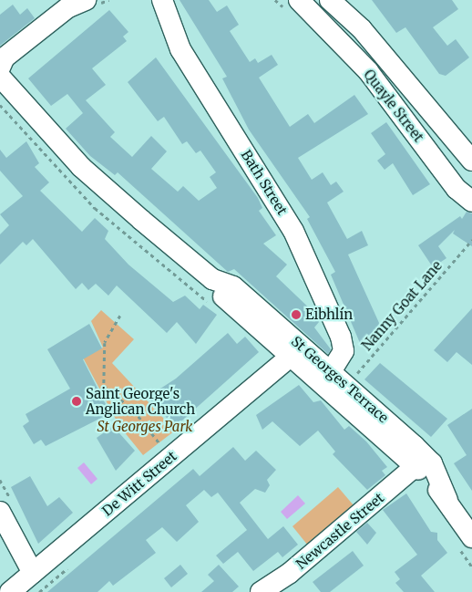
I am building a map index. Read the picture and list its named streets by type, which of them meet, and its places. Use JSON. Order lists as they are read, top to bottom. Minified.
{"streets":{"street":["Quayle Street","Bath Street","St Georges Terrace","De Witt Street","Newcastle Street"],"path":["Nanny Goat Lane"]},"crossings":[["Bath Street","St Georges Terrace"],["Nanny Goat Lane","St Georges Terrace"],["St Georges Terrace","De Witt Street"],["St Georges Terrace","Newcastle Street"]],"parks":["St Georges Park"],"places":["Eibhlín","Saint George's Anglican Church"]}
